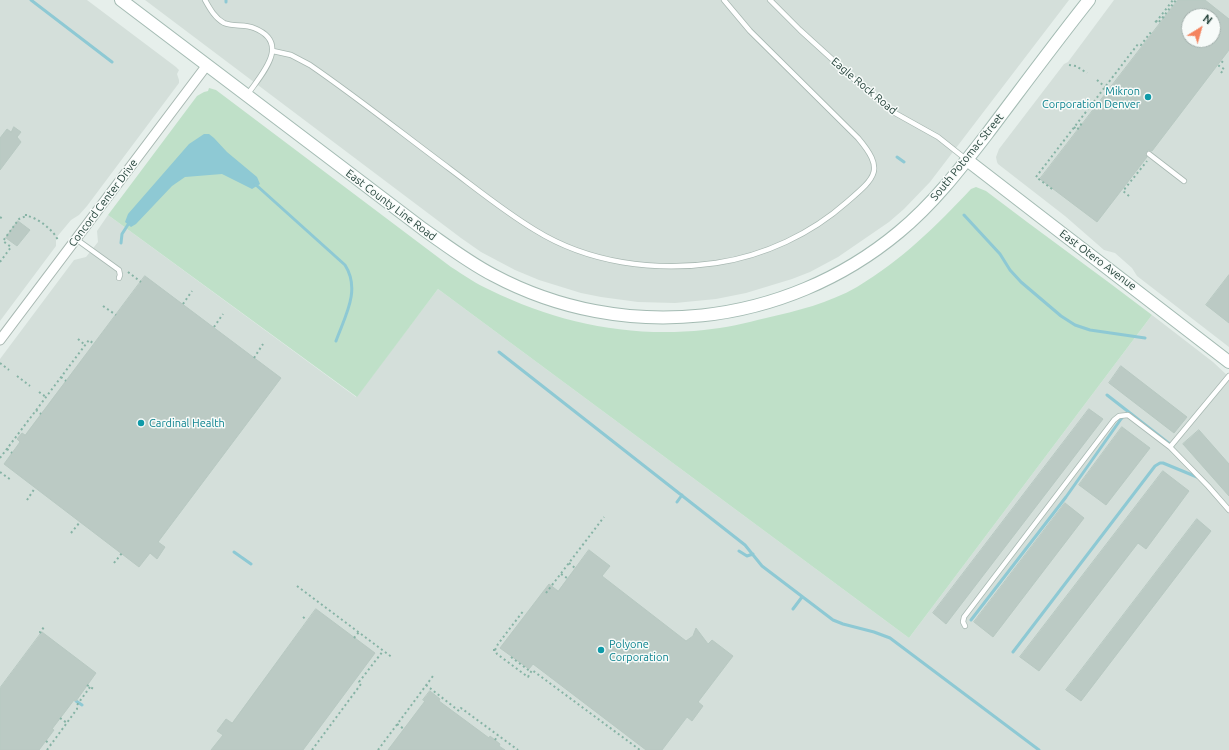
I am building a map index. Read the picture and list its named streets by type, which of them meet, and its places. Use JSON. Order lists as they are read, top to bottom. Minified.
{"streets":{"main road":["South Potomac Street","East County Line Road","East Otero Avenue"],"street":["Concord Center Drive"],"lane":["Eagle Rock Road"]},"crossings":[["Eagle Rock Road","South Potomac Street"],["Eagle Rock Road","East Otero Avenue"],["South Potomac Street","East County Line Road"],["South Potomac Street","East Otero Avenue"],["Concord Center Drive","East County Line Road"]],"places":["Mikron Corporation Denver","Cardinal Health","Polyone Corporation"],"north":"top right"}
